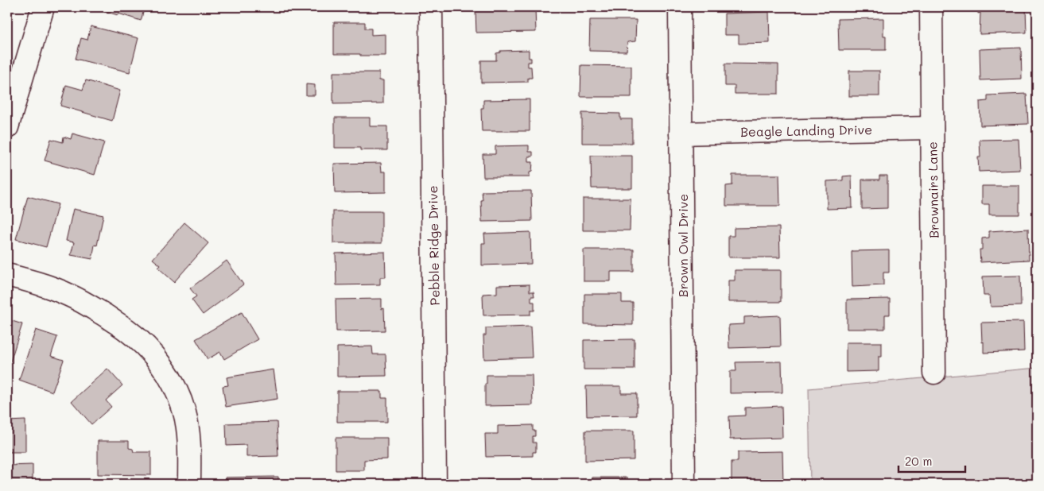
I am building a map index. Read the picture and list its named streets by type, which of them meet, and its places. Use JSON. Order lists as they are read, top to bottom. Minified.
{"streets":{"street":["Beagle Landing Drive","Brownairs Lane","Pebble Ridge Drive","Brown Owl Drive"]},"crossings":[["Beagle Landing Drive","Brownairs Lane"],["Beagle Landing Drive","Brown Owl Drive"]],"scale_bar":"20 m"}
